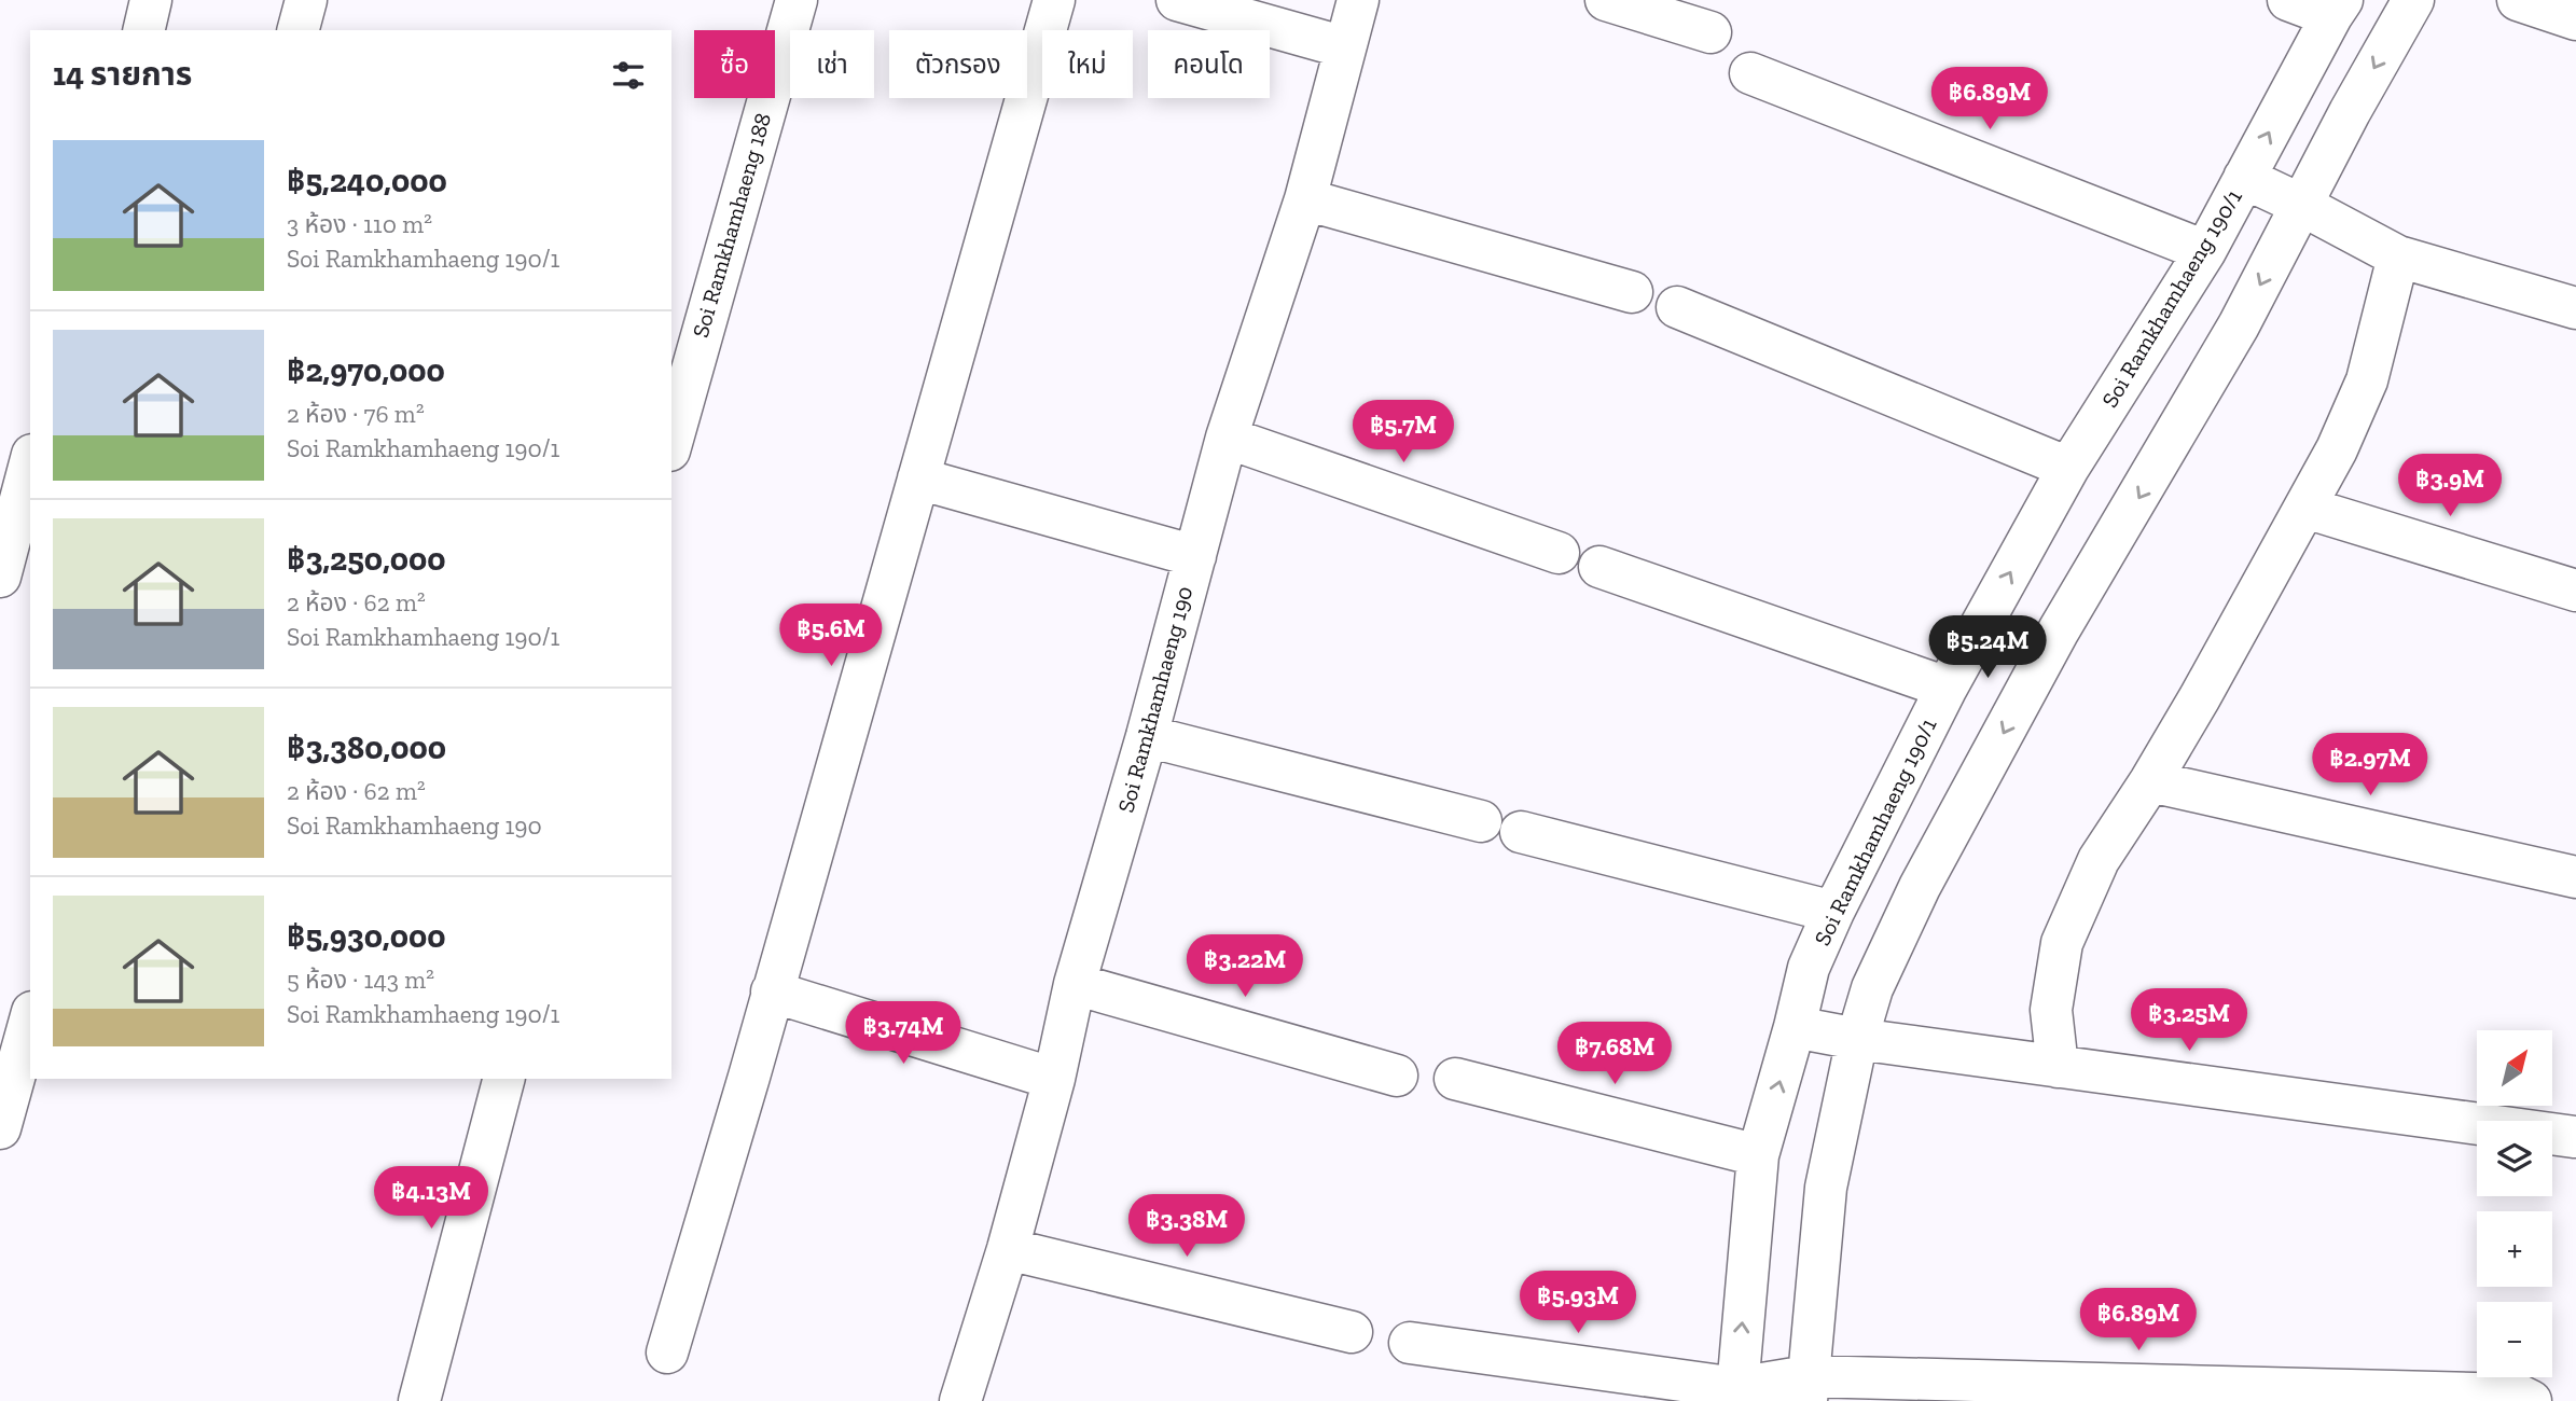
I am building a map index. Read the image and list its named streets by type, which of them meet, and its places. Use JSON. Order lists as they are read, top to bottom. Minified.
{"streets":{"street":["Soi Ramkhamhaeng 188","Soi Ramkhamhaeng 190/1","Soi Ramkhamhaeng 190"]},"north":"top right","page":{"chip":["ซื้อ","เช่า","ตัวกรอง","ใหม่","คอนโด"],"heading":"14 รายการ","price":["฿6.89M","฿5.7M","฿3.9M","฿5.6M","฿5.24M","฿2.97M","฿3.22M","฿3.25M","฿3.74M","฿7.68M","฿4.13M","฿3.38M","฿5.93M","฿6.89M"],"list":[{"name":"฿5,240,000","note":"3 ห้อง · 110 m² · Soi Ramkhamhaeng 190/1"},{"name":"฿2,970,000","note":"2 ห้อง · 76 m² · Soi Ramkhamhaeng 190/1"},{"name":"฿3,250,000","note":"2 ห้อง · 62 m² · Soi Ramkhamhaeng 190/1"},{"name":"฿3,380,000","note":"2 ห้อง · 62 m² · Soi Ramkhamhaeng 190"},{"name":"฿5,930,000","note":"5 ห้อง · 143 m² · Soi Ramkhamhaeng 190/1"}],"map_buttons":["+","−"]}}
